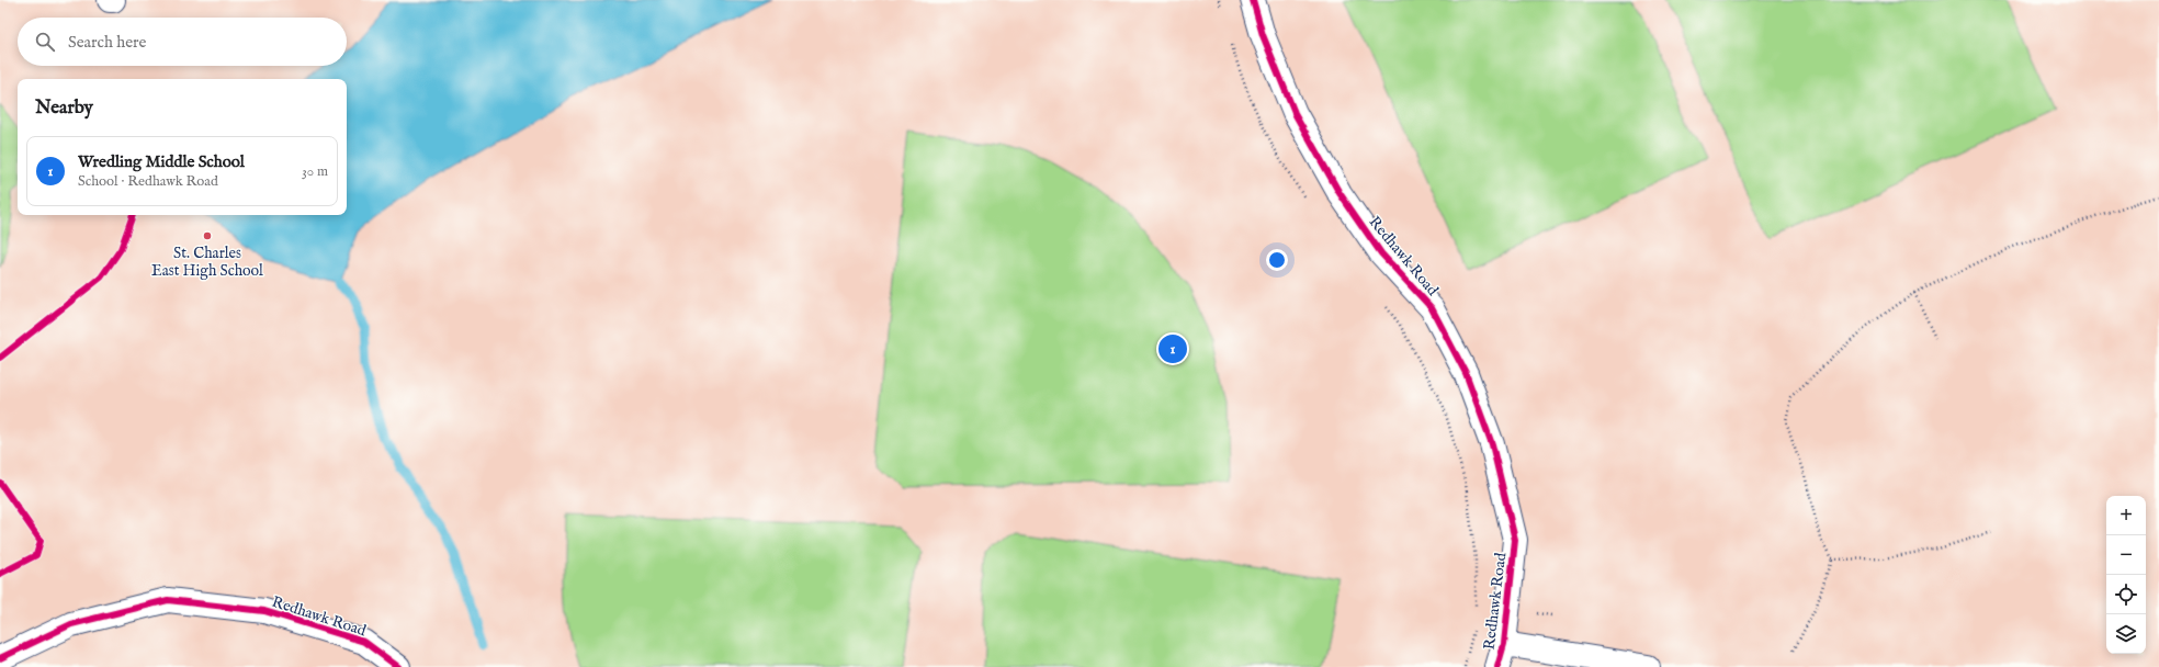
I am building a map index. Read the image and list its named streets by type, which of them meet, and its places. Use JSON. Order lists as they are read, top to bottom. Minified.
{"streets":{"street":["Redhawk Road"]},"places":["St. Charles East High School"],"page":{"search":"Search here","heading":"Nearby","list":[{"mark":"1","name":"Wredling Middle School","note":"School · Redhawk Road","value":"30 m"}],"pins":"1","map_buttons":["+","−"]}}
